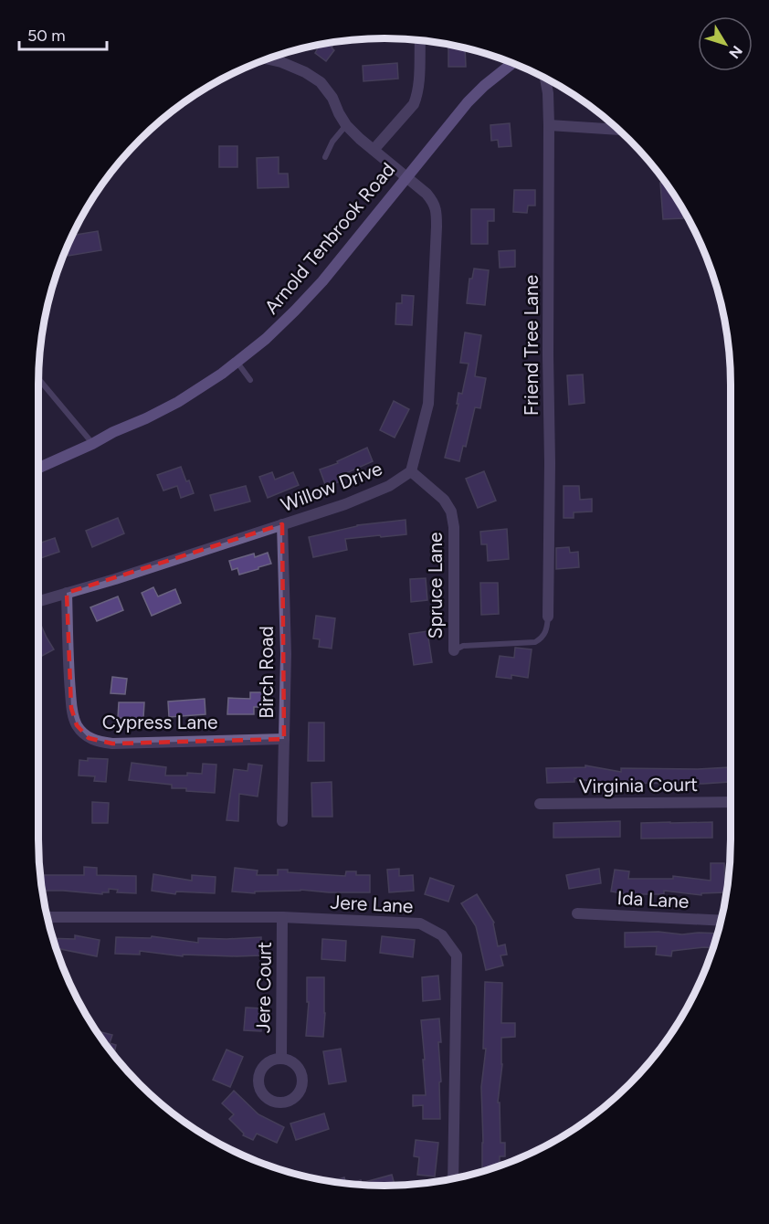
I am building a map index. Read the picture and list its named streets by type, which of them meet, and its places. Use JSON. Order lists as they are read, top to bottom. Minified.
{"streets":{"street":["Arnold Tenbrook Road","Friend Tree Lane","Willow Drive","Spruce Lane","Birch Road","Cypress Lane","Virginia Court","Ida Lane","Jere Lane","Jere Court"]},"crossings":[["Arnold Tenbrook Road","Willow Drive"],["Willow Drive","Spruce Lane"],["Willow Drive","Birch Road"],["Willow Drive","Cypress Lane"],["Birch Road","Cypress Lane"],["Jere Lane","Jere Court"]],"scale_bar":"50 m","north":"bottom right"}
